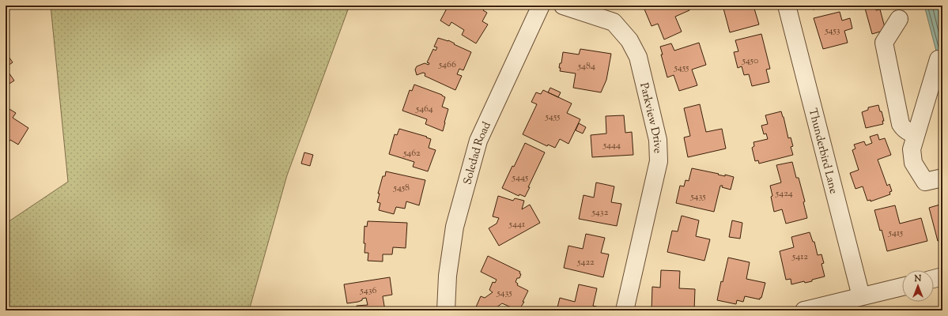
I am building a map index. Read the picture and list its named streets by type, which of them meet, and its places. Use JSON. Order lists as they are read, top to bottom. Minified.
{"streets":{"street":["Parkview Drive","Thunderbird Lane","Soledad Road"]},"house_numbers":["5453","5450","5466","5484","5455","5464","5455","5444","5462","5445","5458","5424","5435","5432","5441","5415","5412","5422","5436","5435"],"north":"top"}
